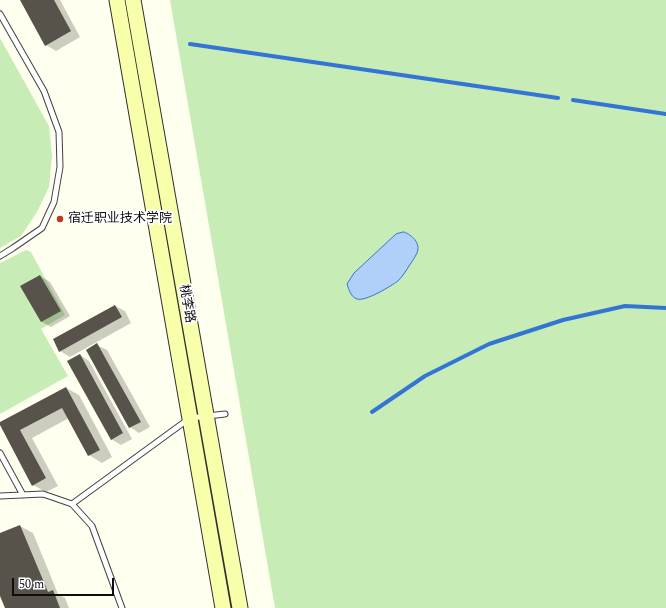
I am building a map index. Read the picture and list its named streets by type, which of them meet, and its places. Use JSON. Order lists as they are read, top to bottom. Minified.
{"streets":{"main road":["桃李路"]},"places":["宿迁职业技术学院"],"scale_bar":"50 m"}
